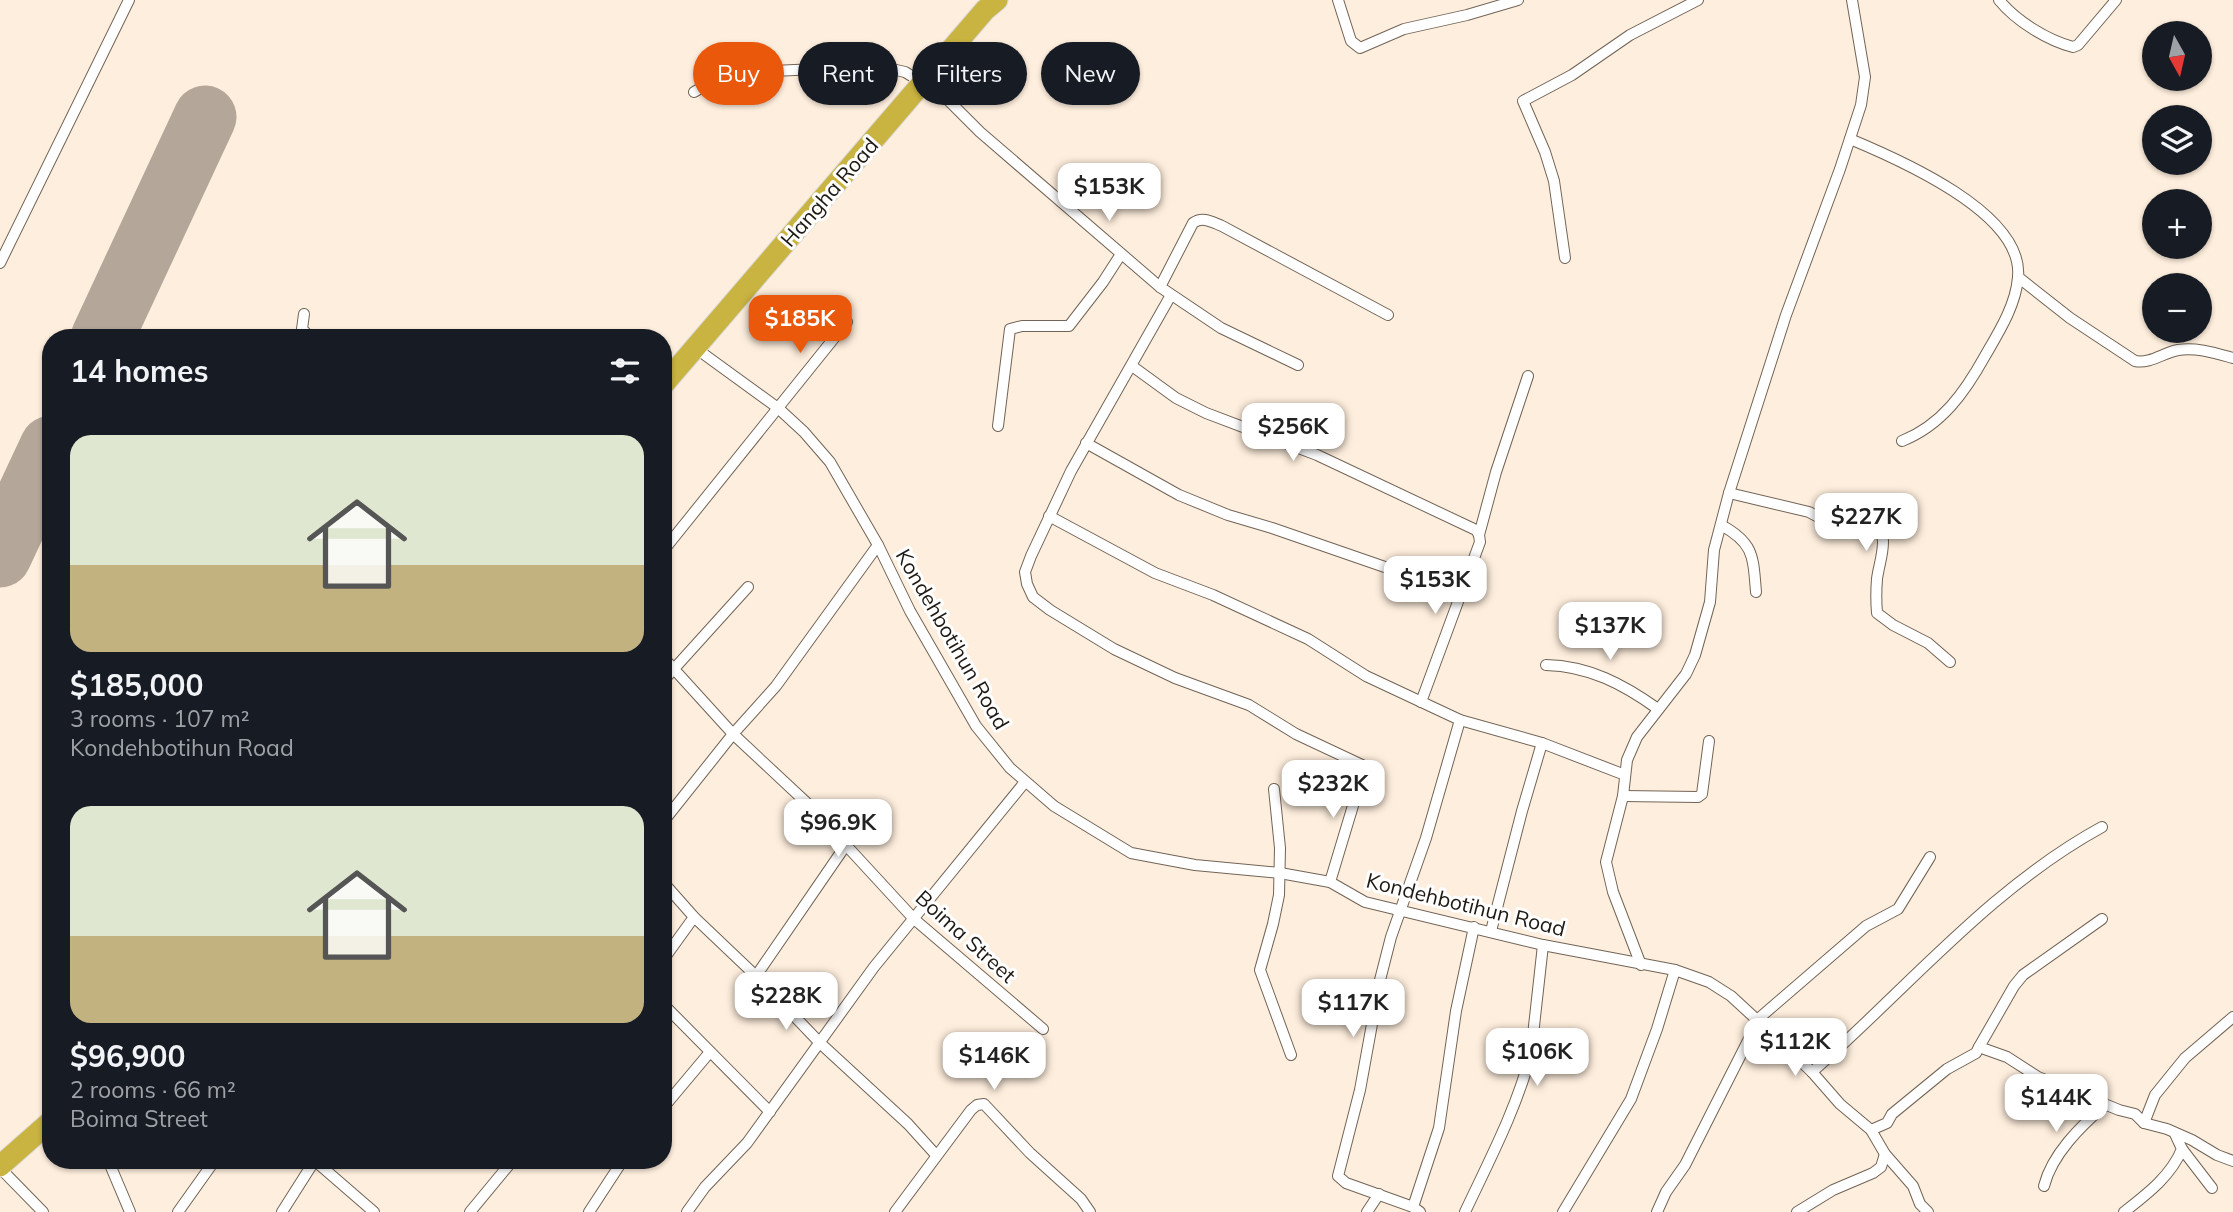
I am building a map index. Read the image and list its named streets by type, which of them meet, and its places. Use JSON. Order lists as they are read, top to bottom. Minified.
{"streets":{"highway":["Hangha Road"],"street":["Kondehbotihun Road","Boima Street"]},"crossings":[["Hangha Road","Kondehbotihun Road"]],"north":"bottom","page":{"map_buttons":["+","−"],"chip":["Buy","Rent","Filters","New"],"price":["$153K","$185K","$256K","$227K","$153K","$137K","$232K","$96.9K","$228K","$117K","$112K","$106K","$146K","$144K"],"heading":"14 homes","list":[{"name":"$185,000","note":"3 rooms · 107 m² · Kondehbotihun Road"},{"name":"$96,900","note":"2 rooms · 66 m² · Boima Street"}]}}
